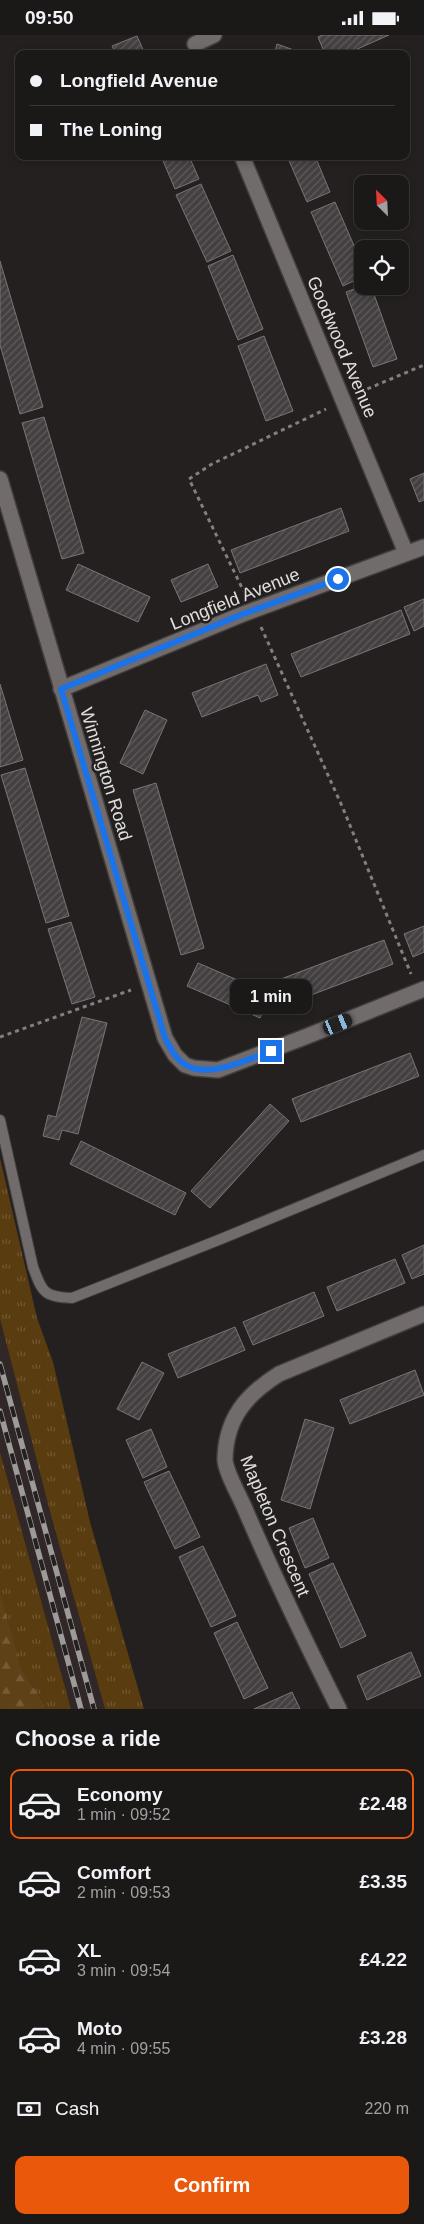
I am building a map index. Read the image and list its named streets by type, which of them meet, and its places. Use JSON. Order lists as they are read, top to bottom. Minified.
{"streets":{"street":["Goodwood Avenue","Longfield Avenue","Winnington Road","Mapleton Crescent"]},"crossings":[["Goodwood Avenue","Longfield Avenue"],["Longfield Avenue","Winnington Road"]],"north":"top left","page":{"status":"09:50","banner":["Longfield Avenue","The Loning"],"bubble":"1 min","heading":"Choose a ride","list":[{"name":"Economy","note":"1 min · 09:52","value":"£2.48"},{"name":"Comfort","note":"2 min · 09:53","value":"£3.35"},{"name":"XL","note":"3 min · 09:54","value":"£4.22"},{"name":"Moto","note":"4 min · 09:55","value":"£3.28"}],"pay":["Cash","220 m"],"buttons":"Confirm"}}
